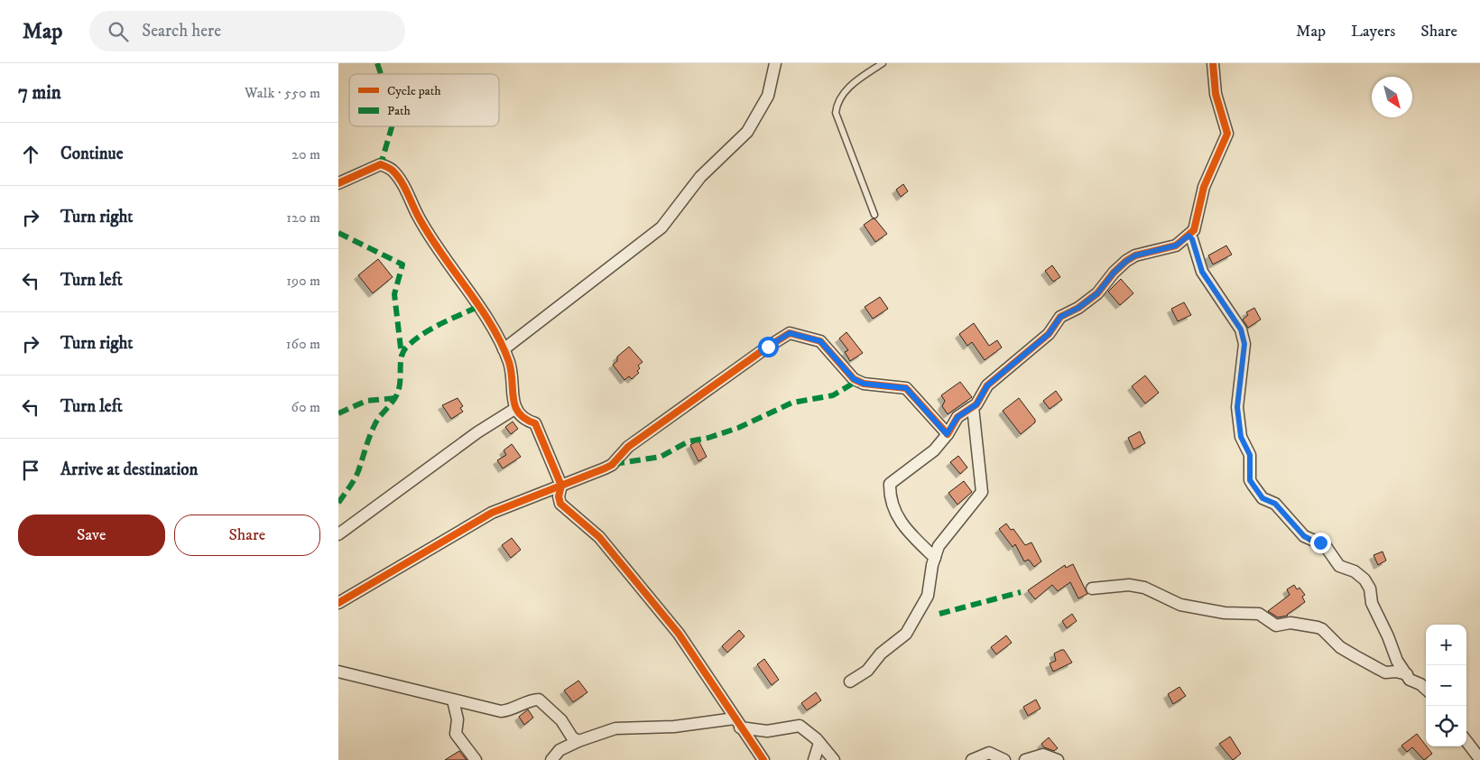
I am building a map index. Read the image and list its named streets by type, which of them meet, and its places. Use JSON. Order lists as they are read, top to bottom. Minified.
{"legend":["Cycle path","Path"],"north":"bottom right","page":{"header":"Map","search":"Search here","nav":["Map","Layers","Share"],"heading":["7 min","Walk · 550 m"],"list":[["Continue","20 m"],["Turn right","120 m"],["Turn left","190 m"],["Turn right","160 m"],["Turn left","60 m"],"Arrive at destination"],"buttons":["Save","Share"],"map_buttons":["+","−"]}}
